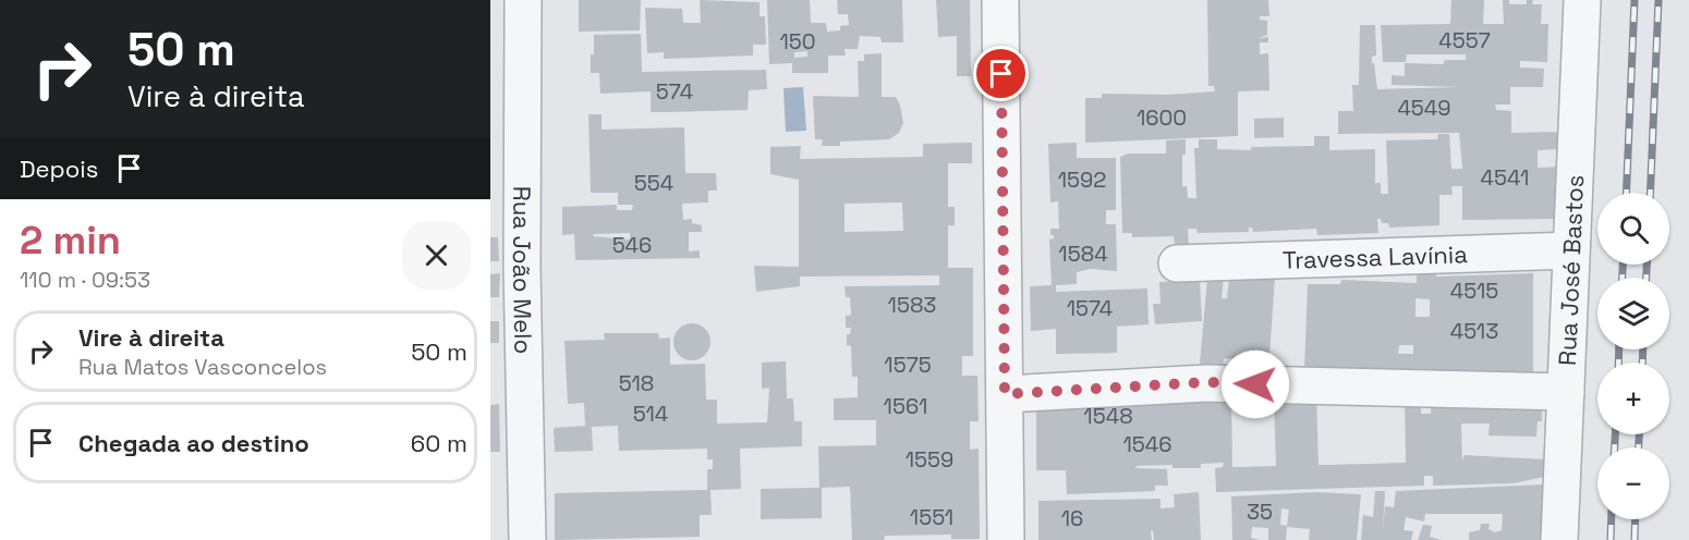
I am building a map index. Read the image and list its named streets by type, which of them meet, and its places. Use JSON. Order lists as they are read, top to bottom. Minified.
{"streets":{"street":["Travessa Lavínia","Rua João Melo","Rua José Bastos"]},"crossings":[["Travessa Lavínia","Rua José Bastos"]],"house_numbers":["4557","150","574","4549","1600","4541","1592","554","546","1584","4515","1583","1574","4513","1575","518","1561","514","1548","1546","1559","35","1551","16"],"page":{"turn":["50 m","Vire à direita"],"then":"Depois","map_buttons":["+","−"],"heading":["2 min","110 m · 09:53"],"list":[{"name":"Vire à direita","note":"Rua Matos Vasconcelos","value":"50 m"},{"name":"Chegada ao destino","value":"60 m"}]}}
